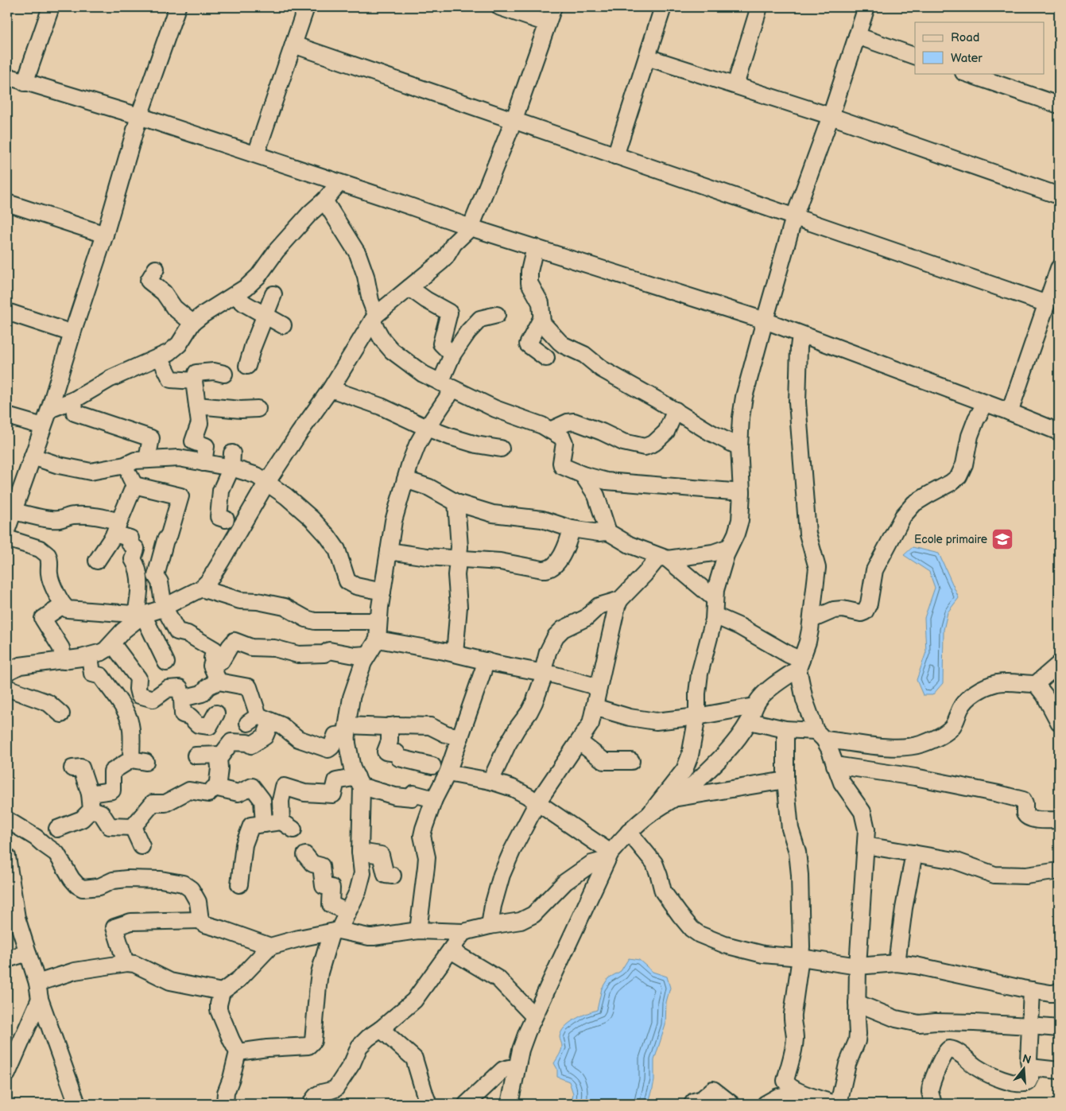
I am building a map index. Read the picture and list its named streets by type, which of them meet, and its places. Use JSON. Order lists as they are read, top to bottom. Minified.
{"places":{"school or university":["Ecole primaire"]},"legend":["Road","Water"],"north":"top"}
